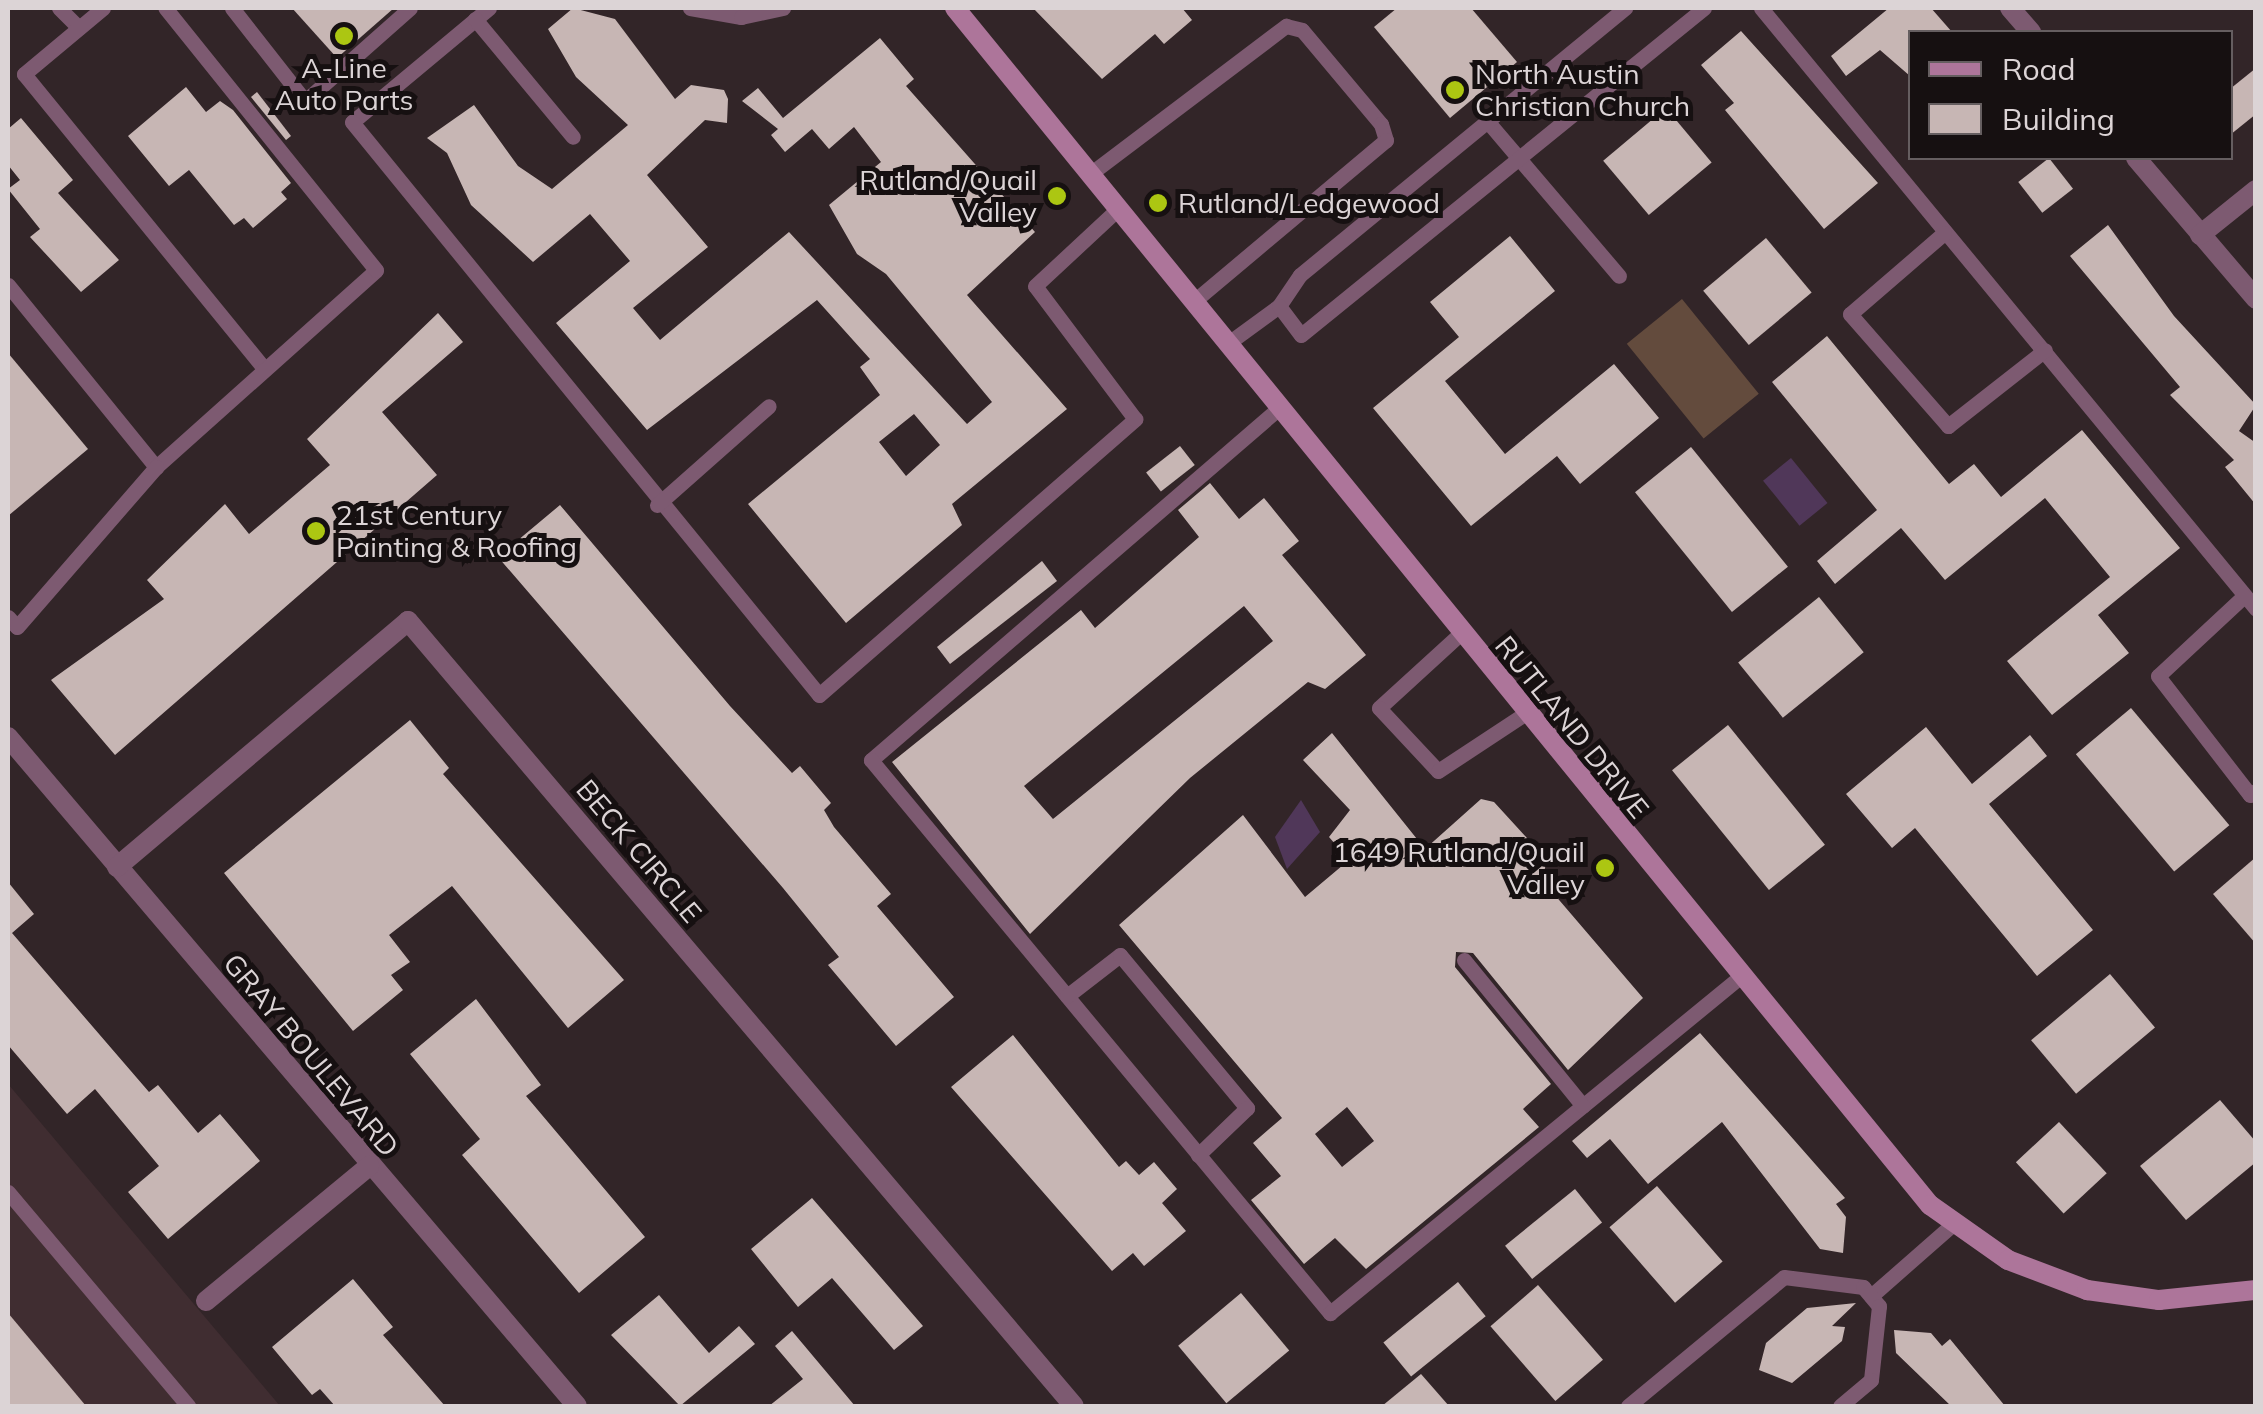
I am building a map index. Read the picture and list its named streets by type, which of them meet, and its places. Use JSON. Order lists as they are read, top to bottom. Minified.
{"streets":{"street":["RUTLAND DRIVE","BECK CIRCLE","GRAY BOULEVARD"]},"crossings":[["BECK CIRCLE","GRAY BOULEVARD"]],"places":["A-Line Auto Parts","North Austin Christian Church","Rutland/Quail Valley","Rutland/Ledgewood","21st Century Painting & Roofing","1649 Rutland/Quail Valley"],"legend":["Road","Building"]}
